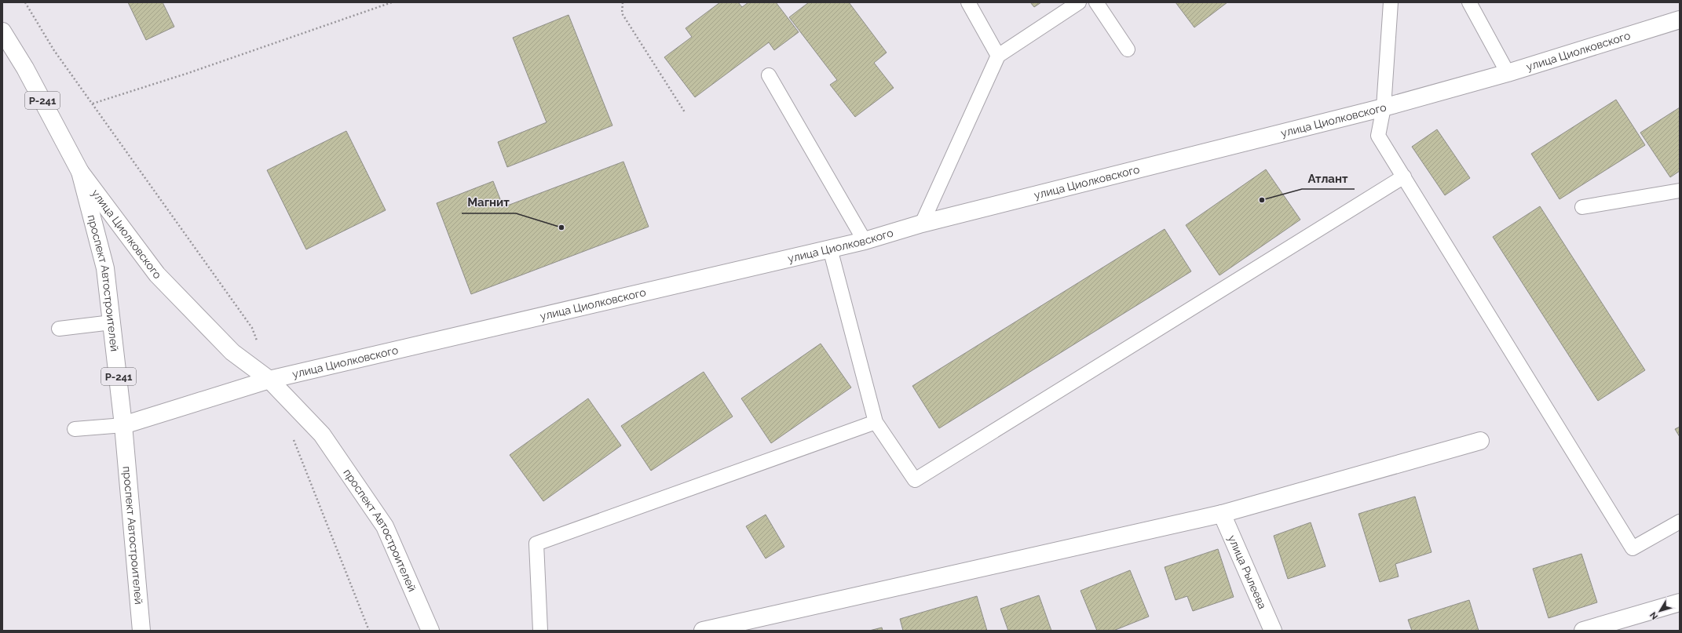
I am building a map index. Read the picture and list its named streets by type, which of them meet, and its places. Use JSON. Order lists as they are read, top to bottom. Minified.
{"streets":{"main road":["улица Циолковского","Р-241","проспект Автостроителей","улица Рылеева"]},"crossings":[["улица Циолковского","проспект Автостроителей"]],"places":["Атлант","Магнит"],"north":"bottom left"}
